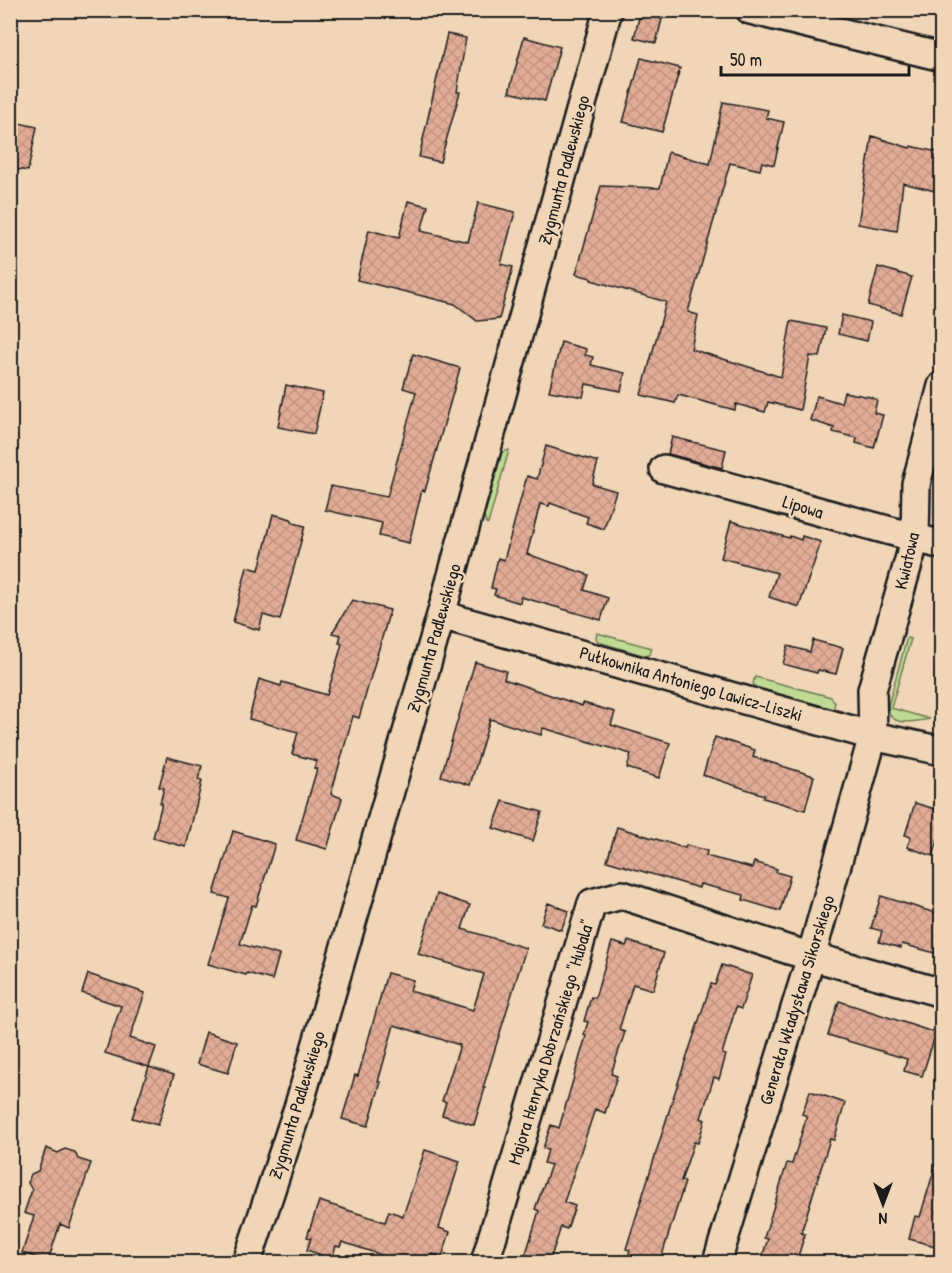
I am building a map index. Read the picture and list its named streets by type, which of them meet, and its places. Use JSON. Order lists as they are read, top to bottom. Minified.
{"streets":{"street":["Zygmunta Padlewskiego","Lipowa","Kwiatowa","Pułkownika Antoniego Lawicz-Liszki","Generała Władysława Sikorskiego","Majora Henryka Dobrzańskiego \"Hubala\""]},"crossings":[["Zygmunta Padlewskiego","Pułkownika Antoniego Lawicz-Liszki"],["Lipowa","Kwiatowa"],["Kwiatowa","Pułkownika Antoniego Lawicz-Liszki"],["Kwiatowa","Generała Władysława Sikorskiego"],["Pułkownika Antoniego Lawicz-Liszki","Generała Władysława Sikorskiego"],["Generała Władysława Sikorskiego","Majora Henryka Dobrzańskiego \"Hubala\""]],"scale_bar":"50 m","north":"bottom"}
